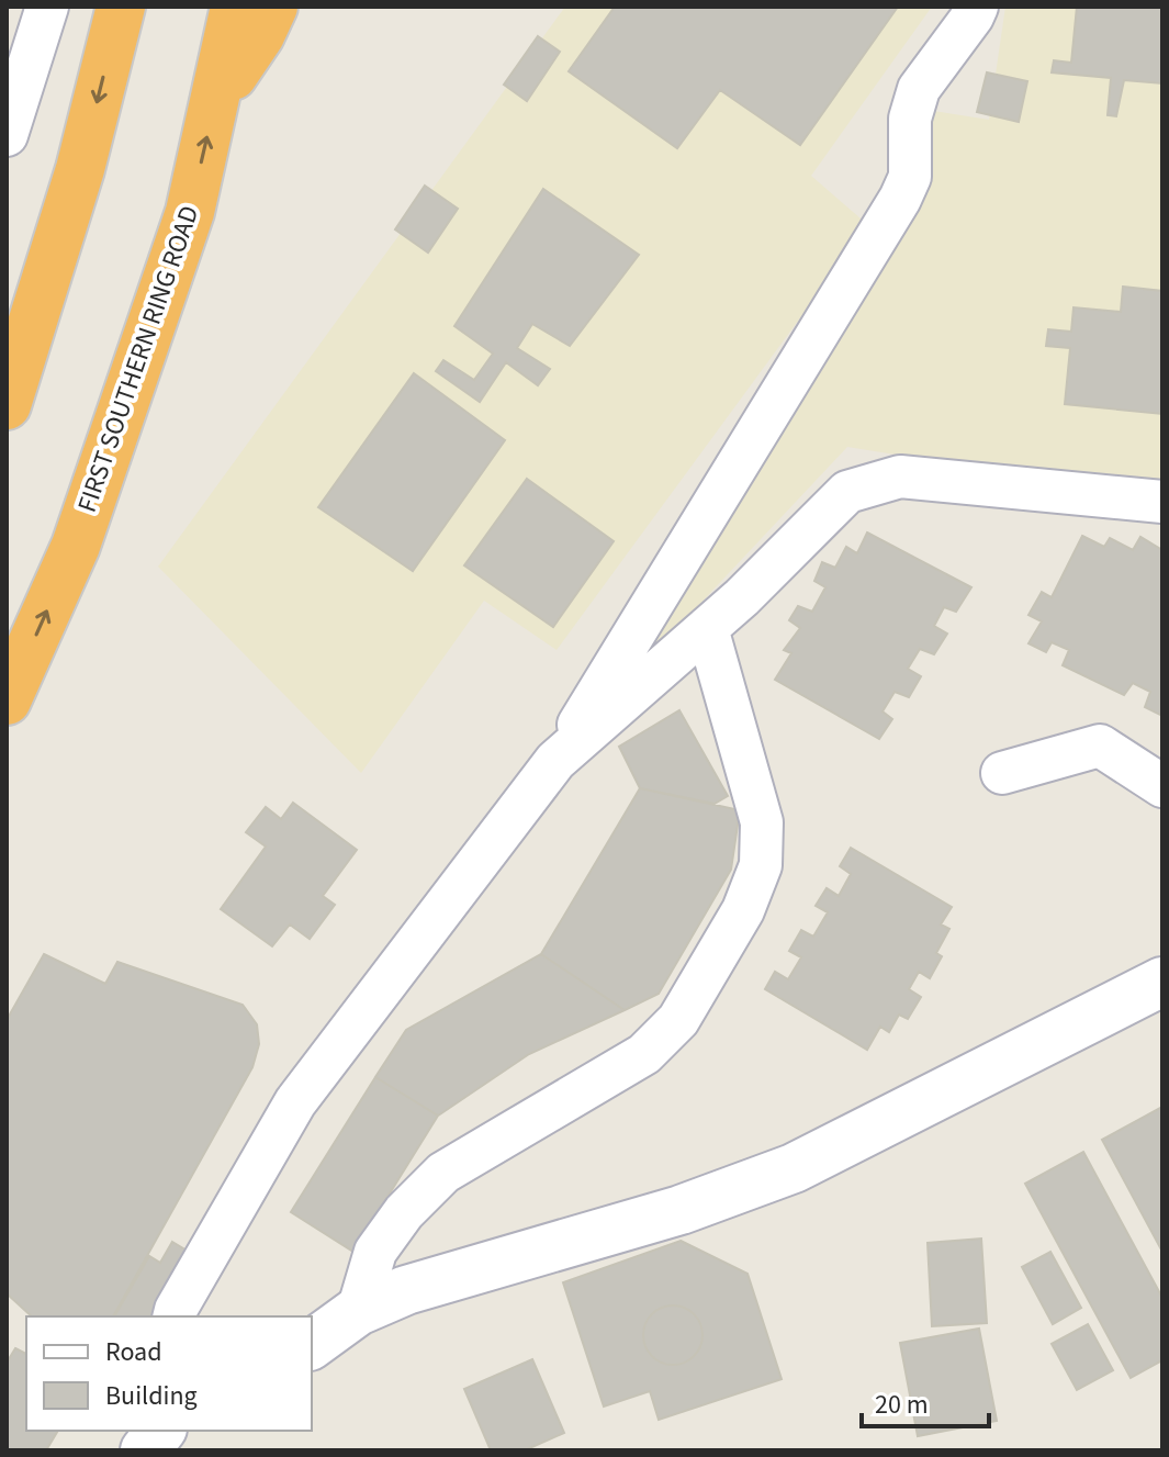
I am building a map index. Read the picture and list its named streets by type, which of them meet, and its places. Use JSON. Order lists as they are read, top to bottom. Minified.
{"streets":{"highway":["FIRST SOUTHERN RING ROAD"]},"legend":["Road","Building"],"scale_bar":"20 m"}
